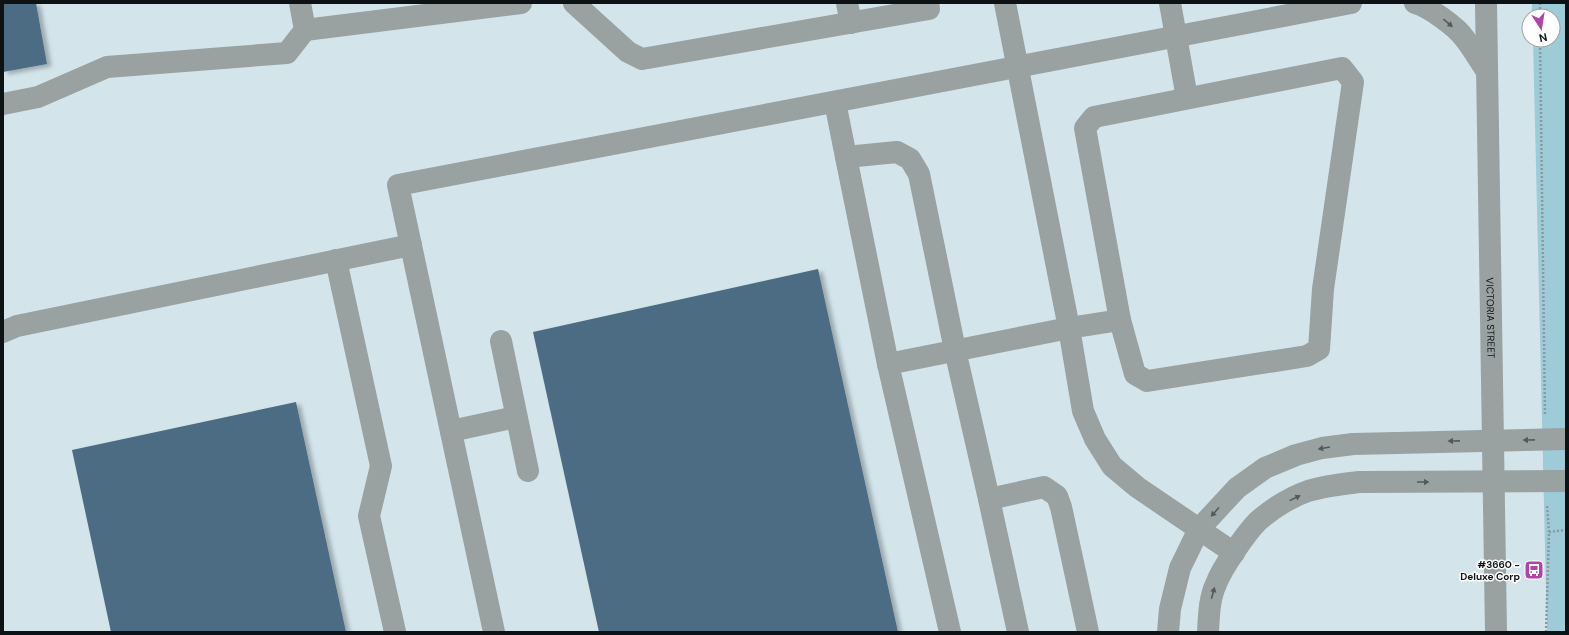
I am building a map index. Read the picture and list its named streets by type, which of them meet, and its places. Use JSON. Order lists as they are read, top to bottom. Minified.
{"streets":{"street":["VICTORIA STREET"]},"places":{"bus stop":["#3660 - Deluxe Corp"]},"north":"bottom"}
